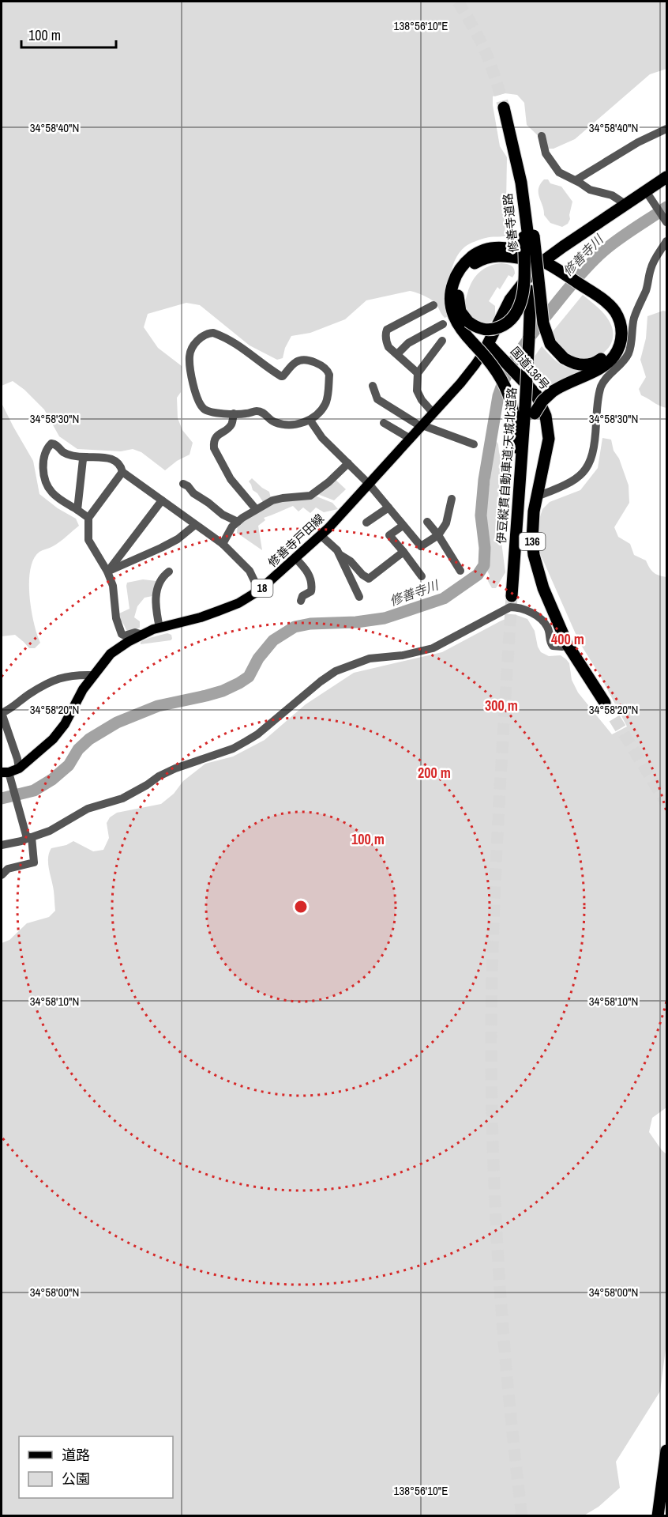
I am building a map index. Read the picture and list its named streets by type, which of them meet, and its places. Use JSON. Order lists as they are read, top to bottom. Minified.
{"streets":{"highway":["修善寺道路","国道136号","伊豆縦貫自動車道;天城北道路","136"],"main road":["修善寺戸田線","18"]},"crossings":[["修善寺道路","伊豆縦貫自動車道;天城北道路"],["国道136号","修善寺戸田線"]],"water":["修善寺川"],"legend":["道路","公園"],"scale_bar":"100 m","coordinates":["138°56'10\"E","34°58'40\"N","34°58'30\"N","34°58'20\"N","34°58'10\"N","34°58'00\"N"],"rings":["400 m","300 m","200 m","100 m"]}
